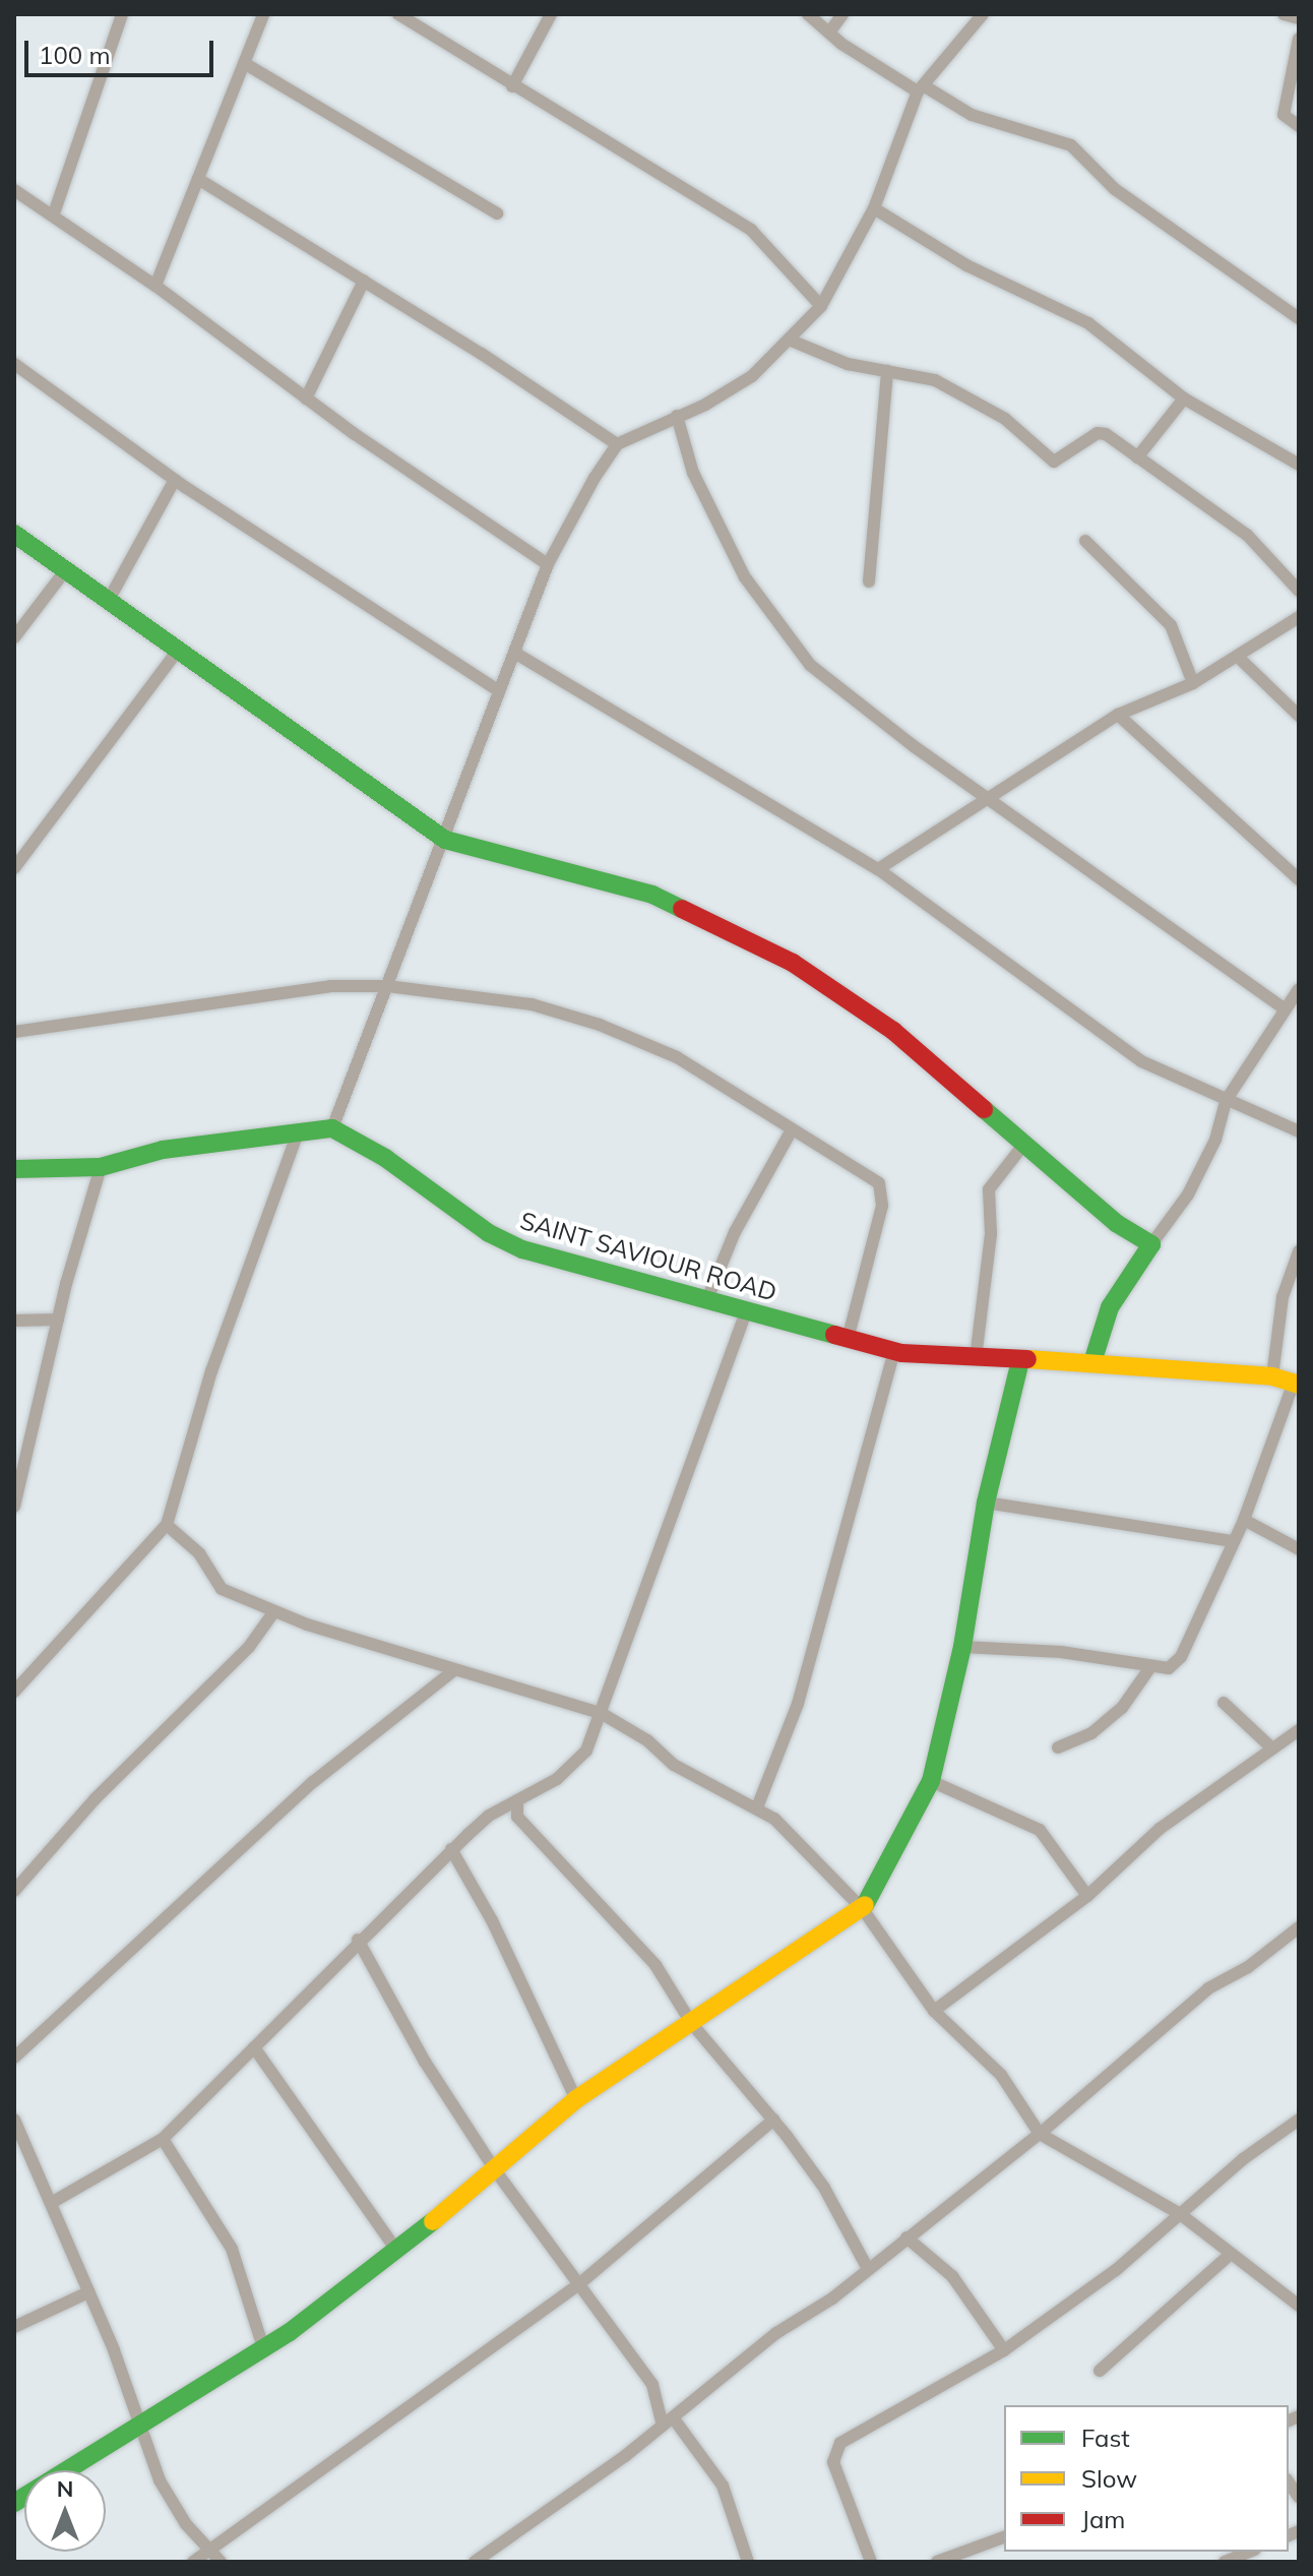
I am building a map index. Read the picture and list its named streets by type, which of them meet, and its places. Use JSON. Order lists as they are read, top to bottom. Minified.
{"streets":{"street":["SAINT SAVIOUR ROAD"]},"legend":["Fast","Slow","Jam"],"scale_bar":"100 m","north":"top"}
